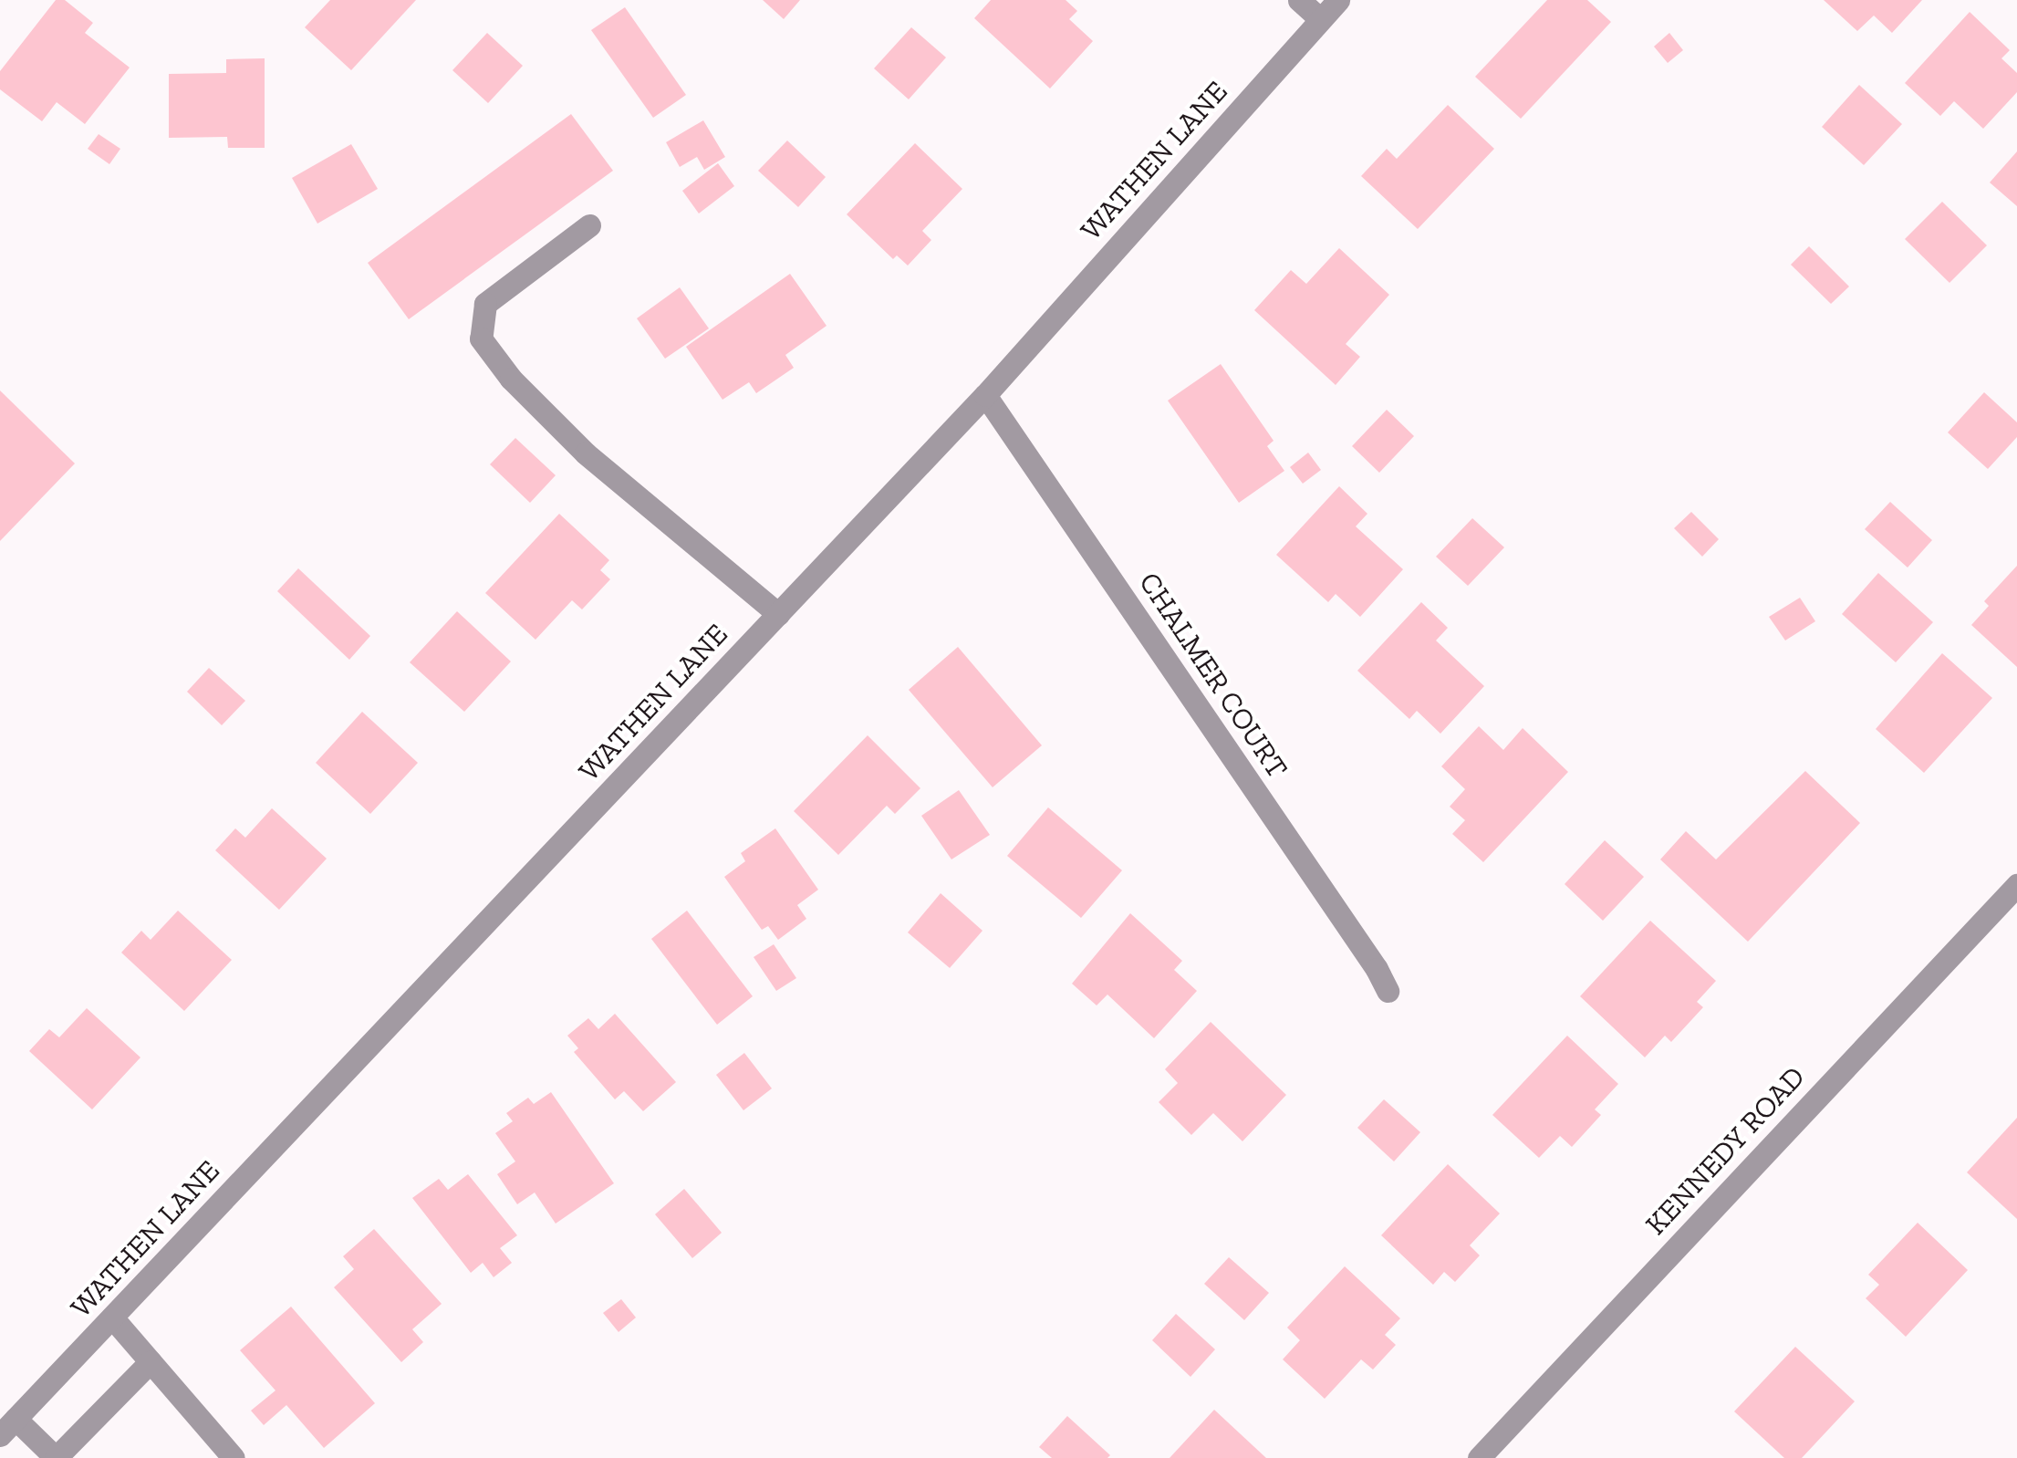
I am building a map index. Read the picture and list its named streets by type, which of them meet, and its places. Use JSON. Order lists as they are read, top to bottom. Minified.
{"streets":{"street":["WATHEN LANE","CHALMER COURT","KENNEDY ROAD"]},"crossings":[["WATHEN LANE","CHALMER COURT"]]}
